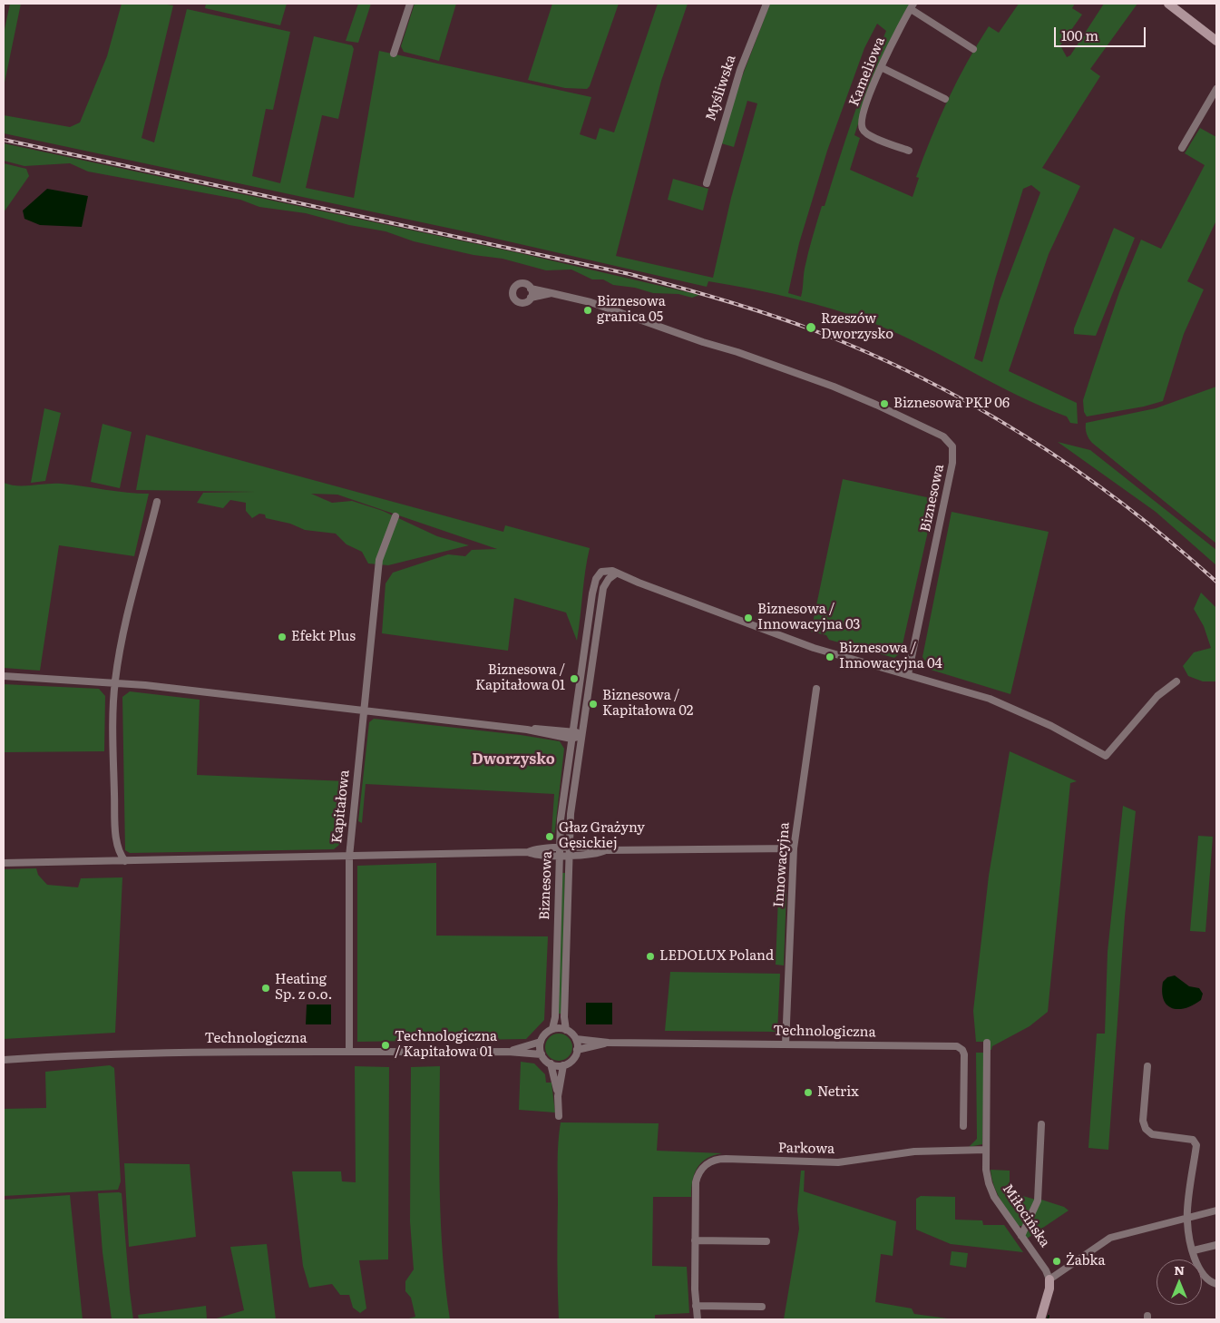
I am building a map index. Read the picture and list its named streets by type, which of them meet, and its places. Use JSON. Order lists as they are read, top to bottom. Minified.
{"streets":{"street":["Kameliowa","Myśliwska","Biznesowa","Kapitałowa","Innowacyjna","Technologiczna","Parkowa","Miłocińska"]},"crossings":[["Biznesowa","Technologiczna"],["Kapitałowa","Technologiczna"],["Innowacyjna","Technologiczna"],["Parkowa","Miłocińska"]],"districts":["Dworzysko"],"places":["Biznesowa granica 05","Rzeszów Dworzysko","Biznesowa PKP 06","Biznesowa / Innowacyjna 03","Efekt Plus","Biznesowa / Innowacyjna 04","Biznesowa / Kapitałowa 01","Biznesowa / Kapitałowa 02","Głaz Grażyny Gęsickiej","LEDOLUX Poland","Heating Sp. z o.o.","Technologiczna / Kapitałowa 01","Netrix","Żabka"],"scale_bar":"100 m","north":"top"}
